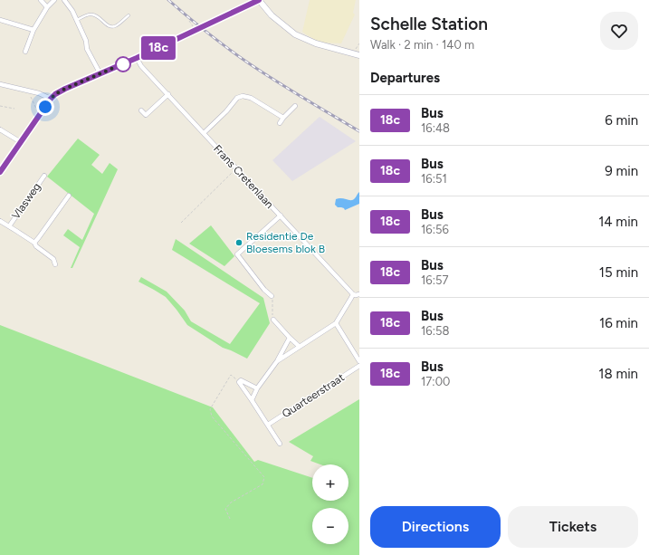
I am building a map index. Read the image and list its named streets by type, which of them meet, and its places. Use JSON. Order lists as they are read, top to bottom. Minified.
{"streets":{"street":["Frans Cretenlaan","Vlasweg","Quarteerstraat"]},"places":["Residentie De Bloesems blok B"],"lines":["bus line 18c"],"page":{"on_map":"18c","heading":[["Schelle Station","Walk · 2 min · 140 m"],"Departures"],"list":[{"mark":"18c","name":"Bus","note":"16:48","value":"6 min"},{"mark":"18c","name":"Bus","note":"16:51","value":"9 min"},{"mark":"18c","name":"Bus","note":"16:56","value":"14 min"},{"mark":"18c","name":"Bus","note":"16:57","value":"15 min"},{"mark":"18c","name":"Bus","note":"16:58","value":"16 min"},{"mark":"18c","name":"Bus","note":"17:00","value":"18 min"}],"map_buttons":["+","−"],"buttons":["Directions","Tickets"]}}
